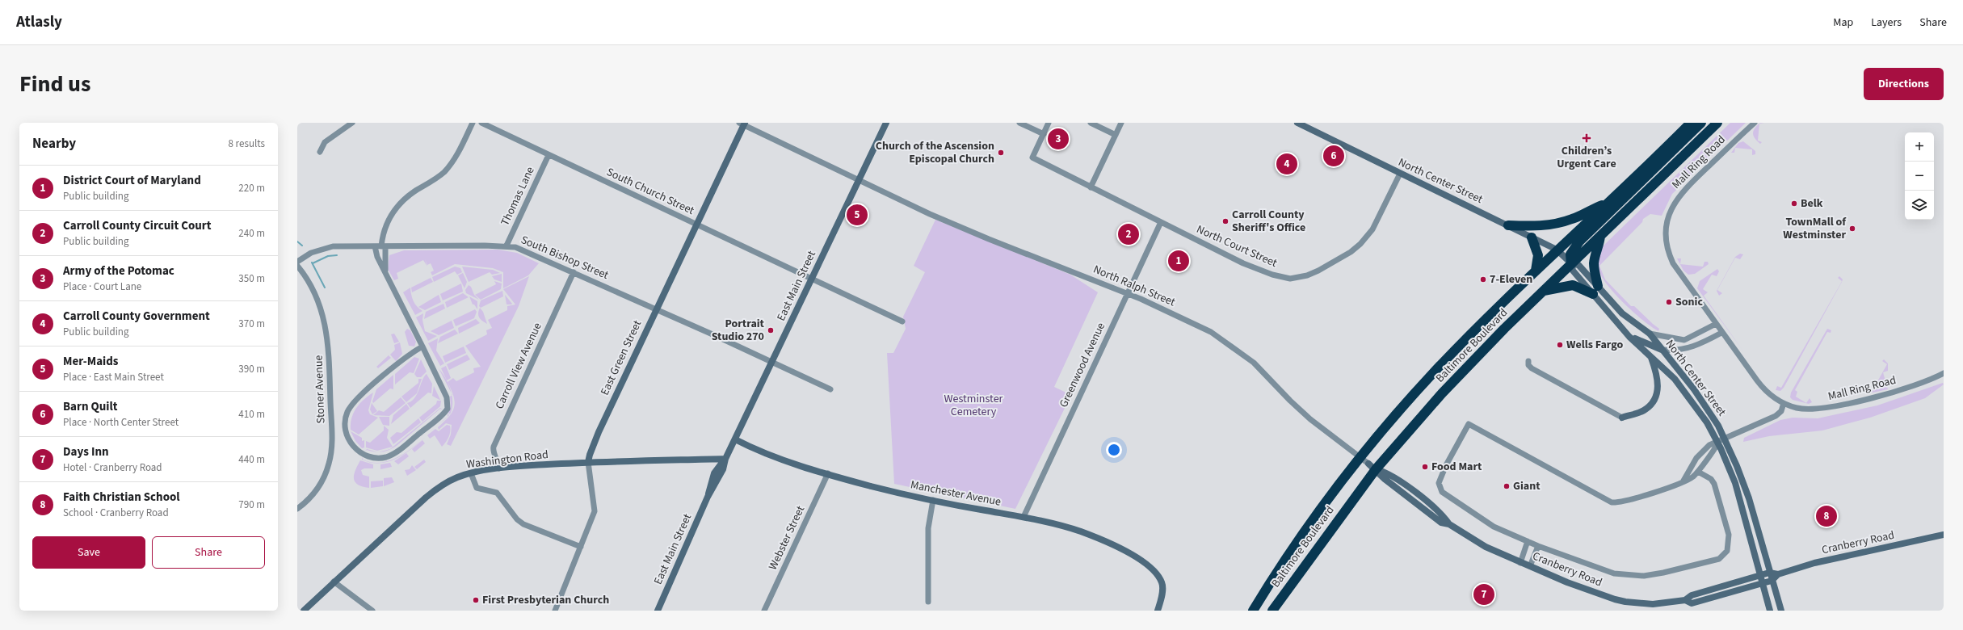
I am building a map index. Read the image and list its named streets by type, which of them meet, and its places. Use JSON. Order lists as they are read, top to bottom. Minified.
{"streets":{"highway":["Baltimore Boulevard"],"street":["Mall Ring Road","North Center Street","South Church Street","Thomas Lane","North Court Street","South Bishop Street","East Main Street","North Ralph Street","East Green Street","Greenwood Avenue","Carroll View Avenue","Stoner Avenue","Washington Road","Manchester Avenue","Webster Street","Cranberry Road"]},"crossings":[["North Center Street","North Court Street"],["North Center Street","Baltimore Boulevard"],["North Center Street","Cranberry Road"],["South Church Street","Thomas Lane"],["South Church Street","East Main Street"],["South Church Street","East Green Street"],["Thomas Lane","South Bishop Street"],["North Court Street","Greenwood Avenue"],["South Bishop Street","East Main Street"],["South Bishop Street","East Green Street"],["South Bishop Street","Carroll View Avenue"],["East Main Street","North Ralph Street"],["East Main Street","Washington Road"],["East Main Street","Manchester Avenue"],["North Ralph Street","Baltimore Boulevard"],["North Ralph Street","East Green Street"],["North Ralph Street","Greenwood Avenue"],["North Ralph Street","Cranberry Road"],["Baltimore Boulevard","Cranberry Road"],["East Green Street","Washington Road"],["Greenwood Avenue","Manchester Avenue"],["Carroll View Avenue","Washington Road"],["Manchester Avenue","Webster Street"]],"parks":["Westminster Cemetery"],"places":{"health":["Children’s Urgent Care"],"other":["Church of the Ascension Episcopal Church","Belk","Carroll County Sheriff's Office","TownMall of Westminster","7-Eleven","Sonic","Portrait Studio 270","Wells Fargo","Food Mart","Giant","First Presbyterian Church"]},"page":{"header":"Atlasly","nav":["Map","Layers","Share"],"title":"Find us","buttons":["Directions",["Save","Share"]],"heading":["Nearby","8 results"],"pins":["3","6","4","5","2","1","8","7"],"map_buttons":["+","−"],"list":[{"mark":"1","name":"District Court of Maryland","note":"Public building","value":"220 m"},{"mark":"2","name":"Carroll County Circuit Court","note":"Public building","value":"240 m"},{"mark":"3","name":"Army of the Potomac","note":"Place · Court Lane","value":"350 m"},{"mark":"4","name":"Carroll County Government","note":"Public building","value":"370 m"},{"mark":"5","name":"Mer-Maids","note":"Place · East Main Street","value":"390 m"},{"mark":"6","name":"Barn Quilt","note":"Place · North Center Street","value":"410 m"},{"mark":"7","name":"Days Inn","note":"Hotel · Cranberry Road","value":"440 m"},{"mark":"8","name":"Faith Christian School","note":"School · Cranberry Road","value":"790 m"}]}}
